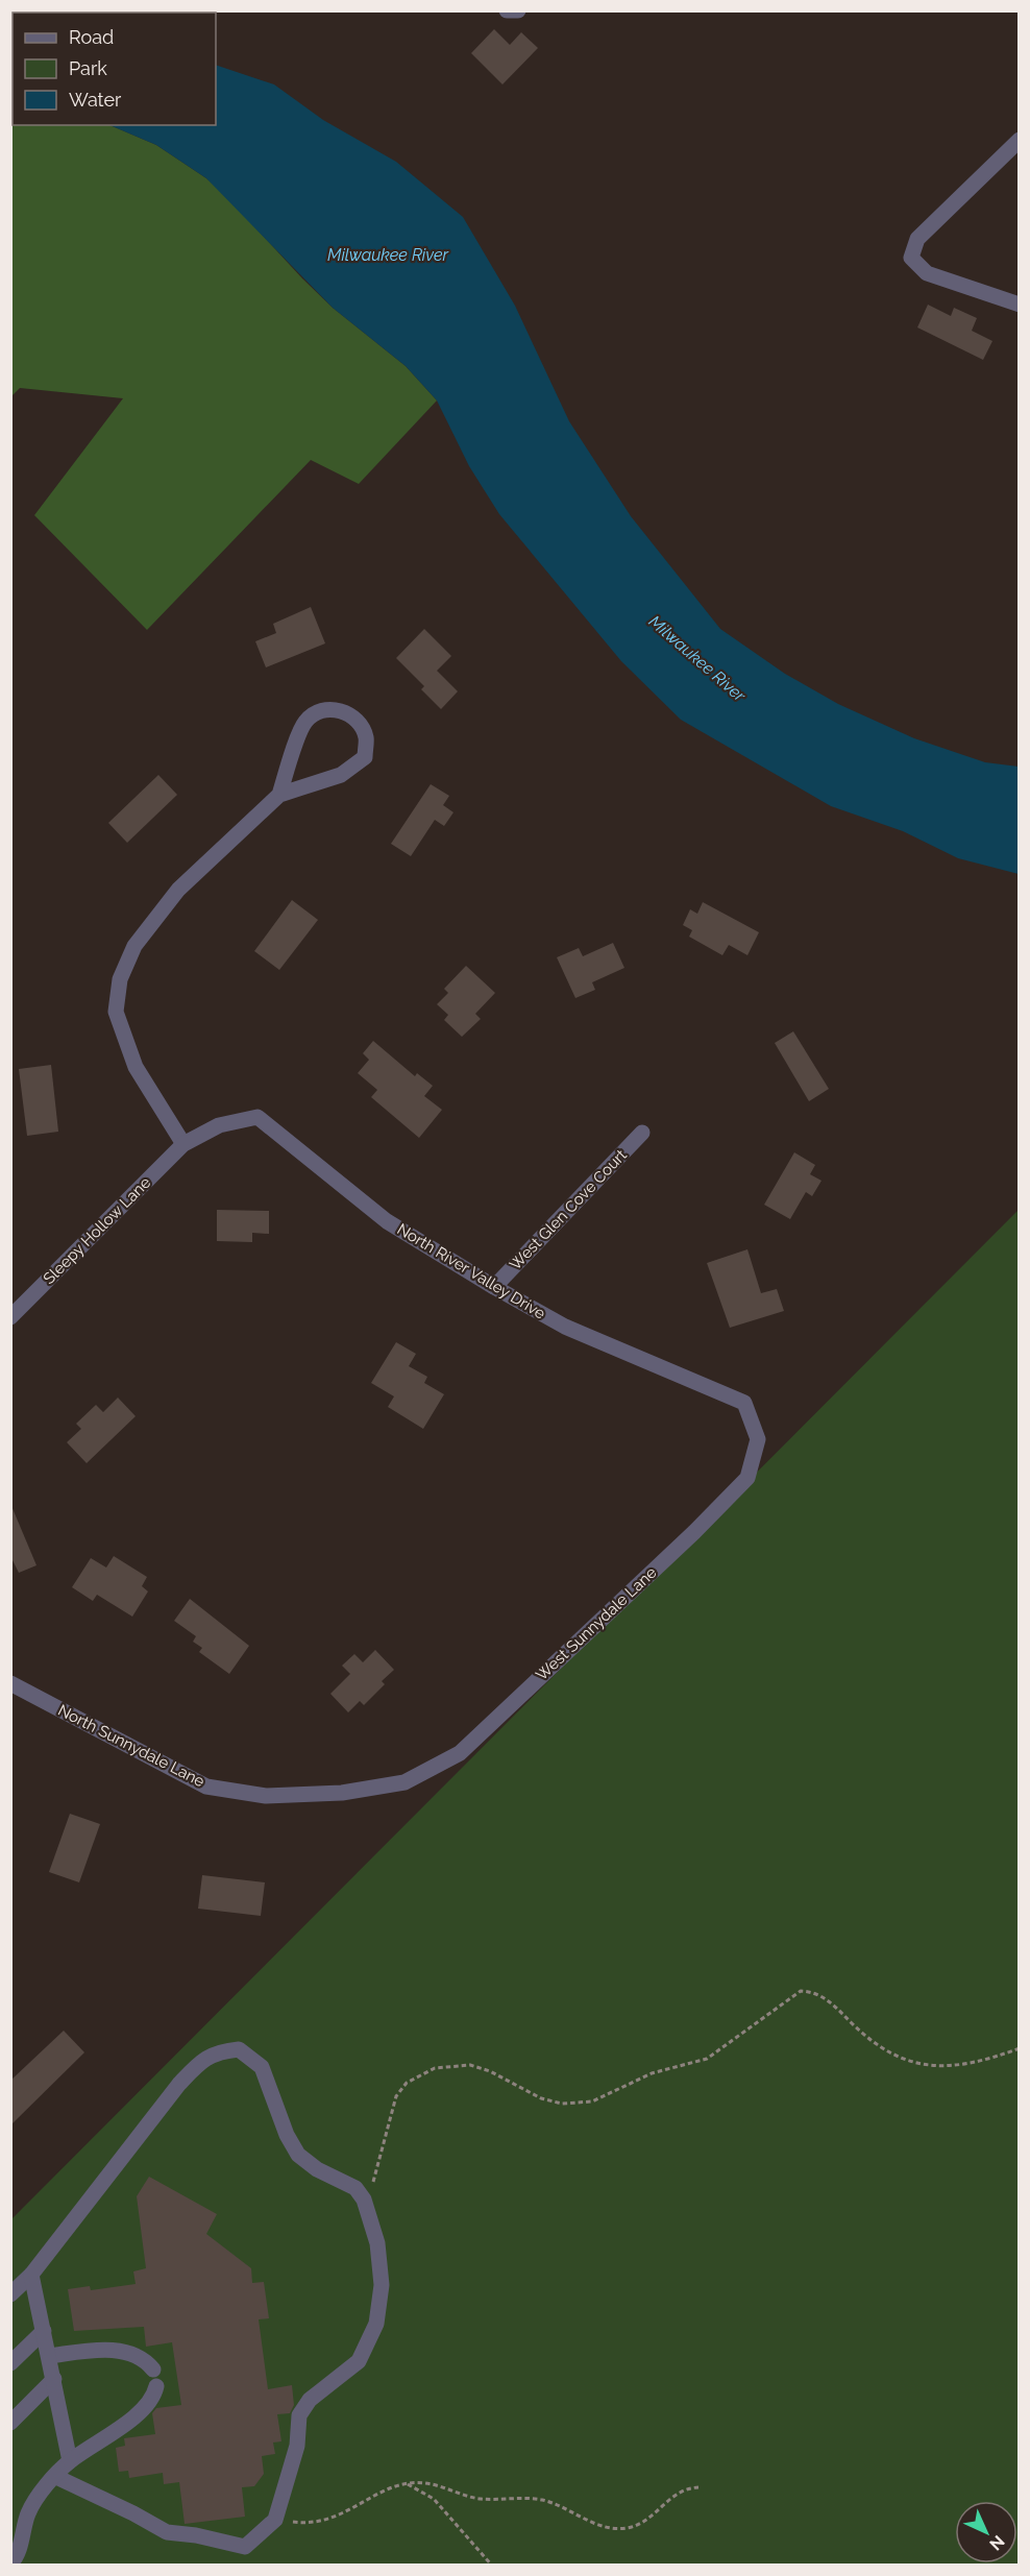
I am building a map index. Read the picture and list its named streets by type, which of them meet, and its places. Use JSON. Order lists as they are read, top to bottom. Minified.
{"streets":{"street":["West Glen Cove Court","Sleepy Hollow Lane","North River Valley Drive","West Sunnydale Lane","North Sunnydale Lane"]},"crossings":[["West Glen Cove Court","North River Valley Drive"],["Sleepy Hollow Lane","North River Valley Drive"],["North River Valley Drive","West Sunnydale Lane"],["West Sunnydale Lane","North Sunnydale Lane"]],"water":["Milwaukee River"],"legend":["Road","Park","Water"],"north":"bottom right"}
